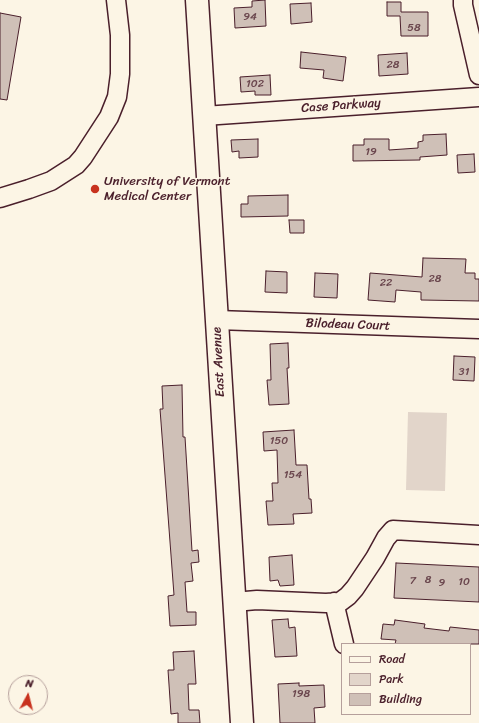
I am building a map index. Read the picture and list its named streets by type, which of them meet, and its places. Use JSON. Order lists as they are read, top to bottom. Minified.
{"streets":{"main road":["East Avenue"],"street":["Case Parkway","Bilodeau Court"]},"crossings":[["Case Parkway","East Avenue"],["Bilodeau Court","East Avenue"]],"places":["University of Vermont Medical Center"],"house_numbers":["94","58","28","102","19","28","22","31","150","154","8","7","10","9","198"],"legend":["Road","Park","Building"],"north":"top"}
